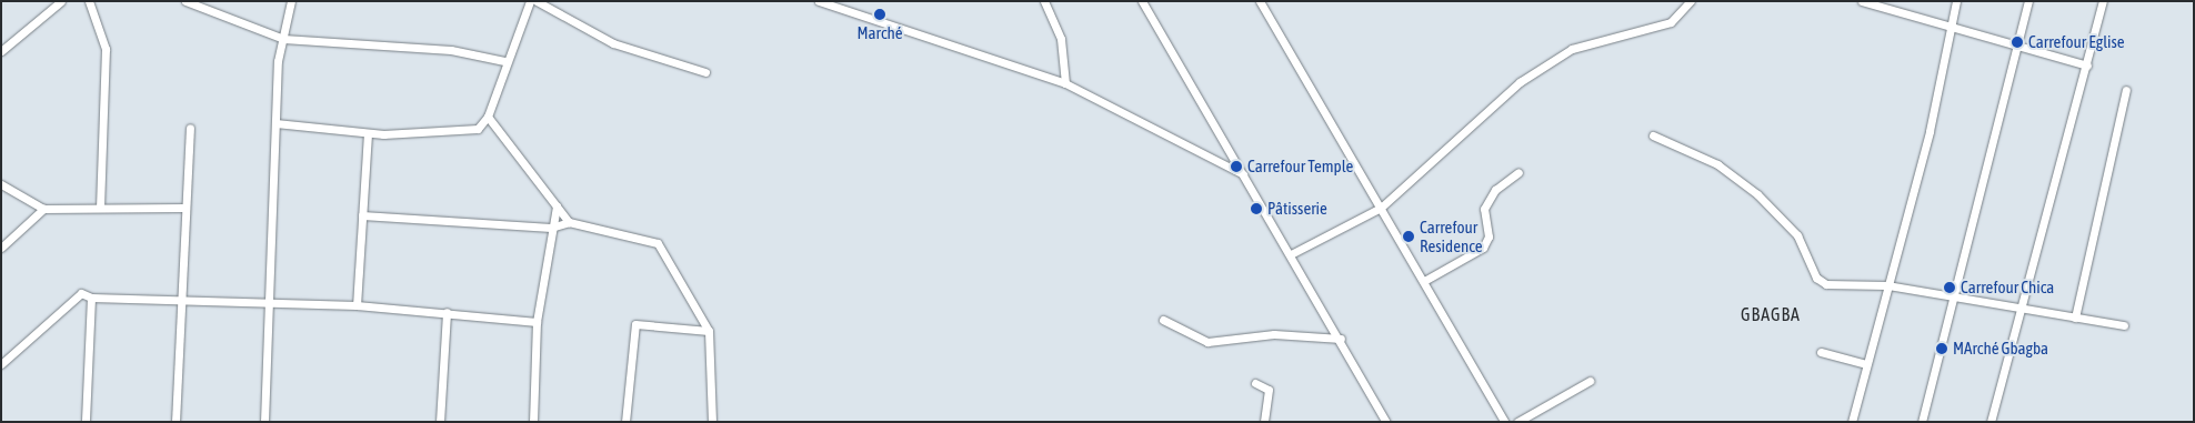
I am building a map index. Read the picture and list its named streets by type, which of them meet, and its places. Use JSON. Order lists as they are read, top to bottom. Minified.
{"districts":["GBAGBA"],"places":["Marché","Carrefour Eglise","Carrefour Temple","Pâtisserie","Carrefour Residence","Carrefour Chica","MArché Gbagba"]}
